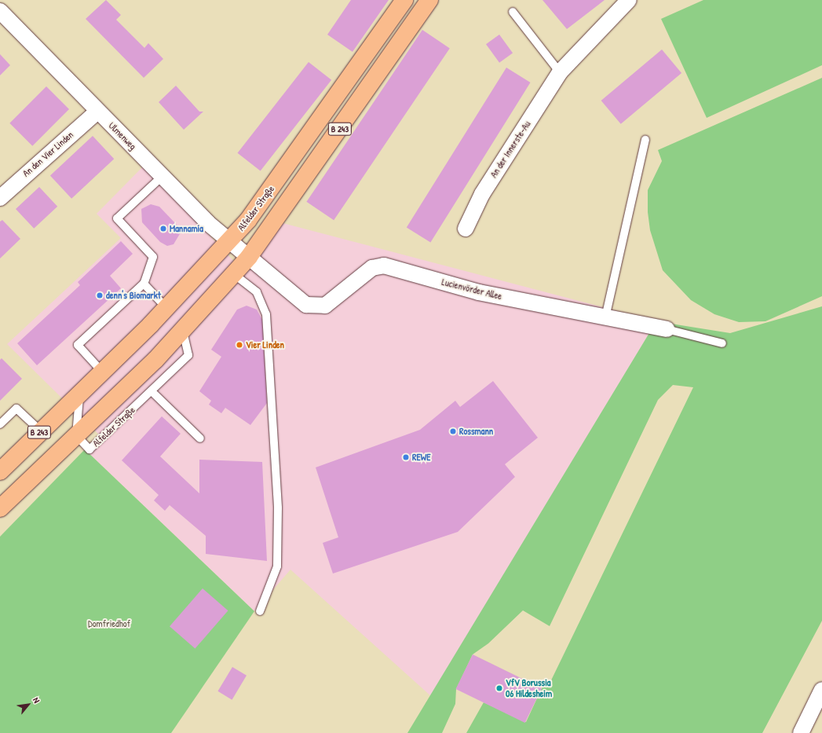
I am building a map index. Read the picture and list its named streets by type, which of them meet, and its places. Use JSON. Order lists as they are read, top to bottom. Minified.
{"streets":{"main road":["B 243","Alfelder Straße"],"street":["Ulmenweg","An der Innerste-Au","An den Vier Linden","Lucienvörder Allee"]},"crossings":[["Ulmenweg","An den Vier Linden"],["Ulmenweg","Alfelder Straße"],["Ulmenweg","Lucienvörder Allee"],["Alfelder Straße","Lucienvörder Allee"]],"parks":["Domfriedhof"],"places":["Mannamia","denn's Biomarkt","Vier Linden","Rossmann","REWE","VfV Borussia 06 Hildesheim"],"north":"top right"}
